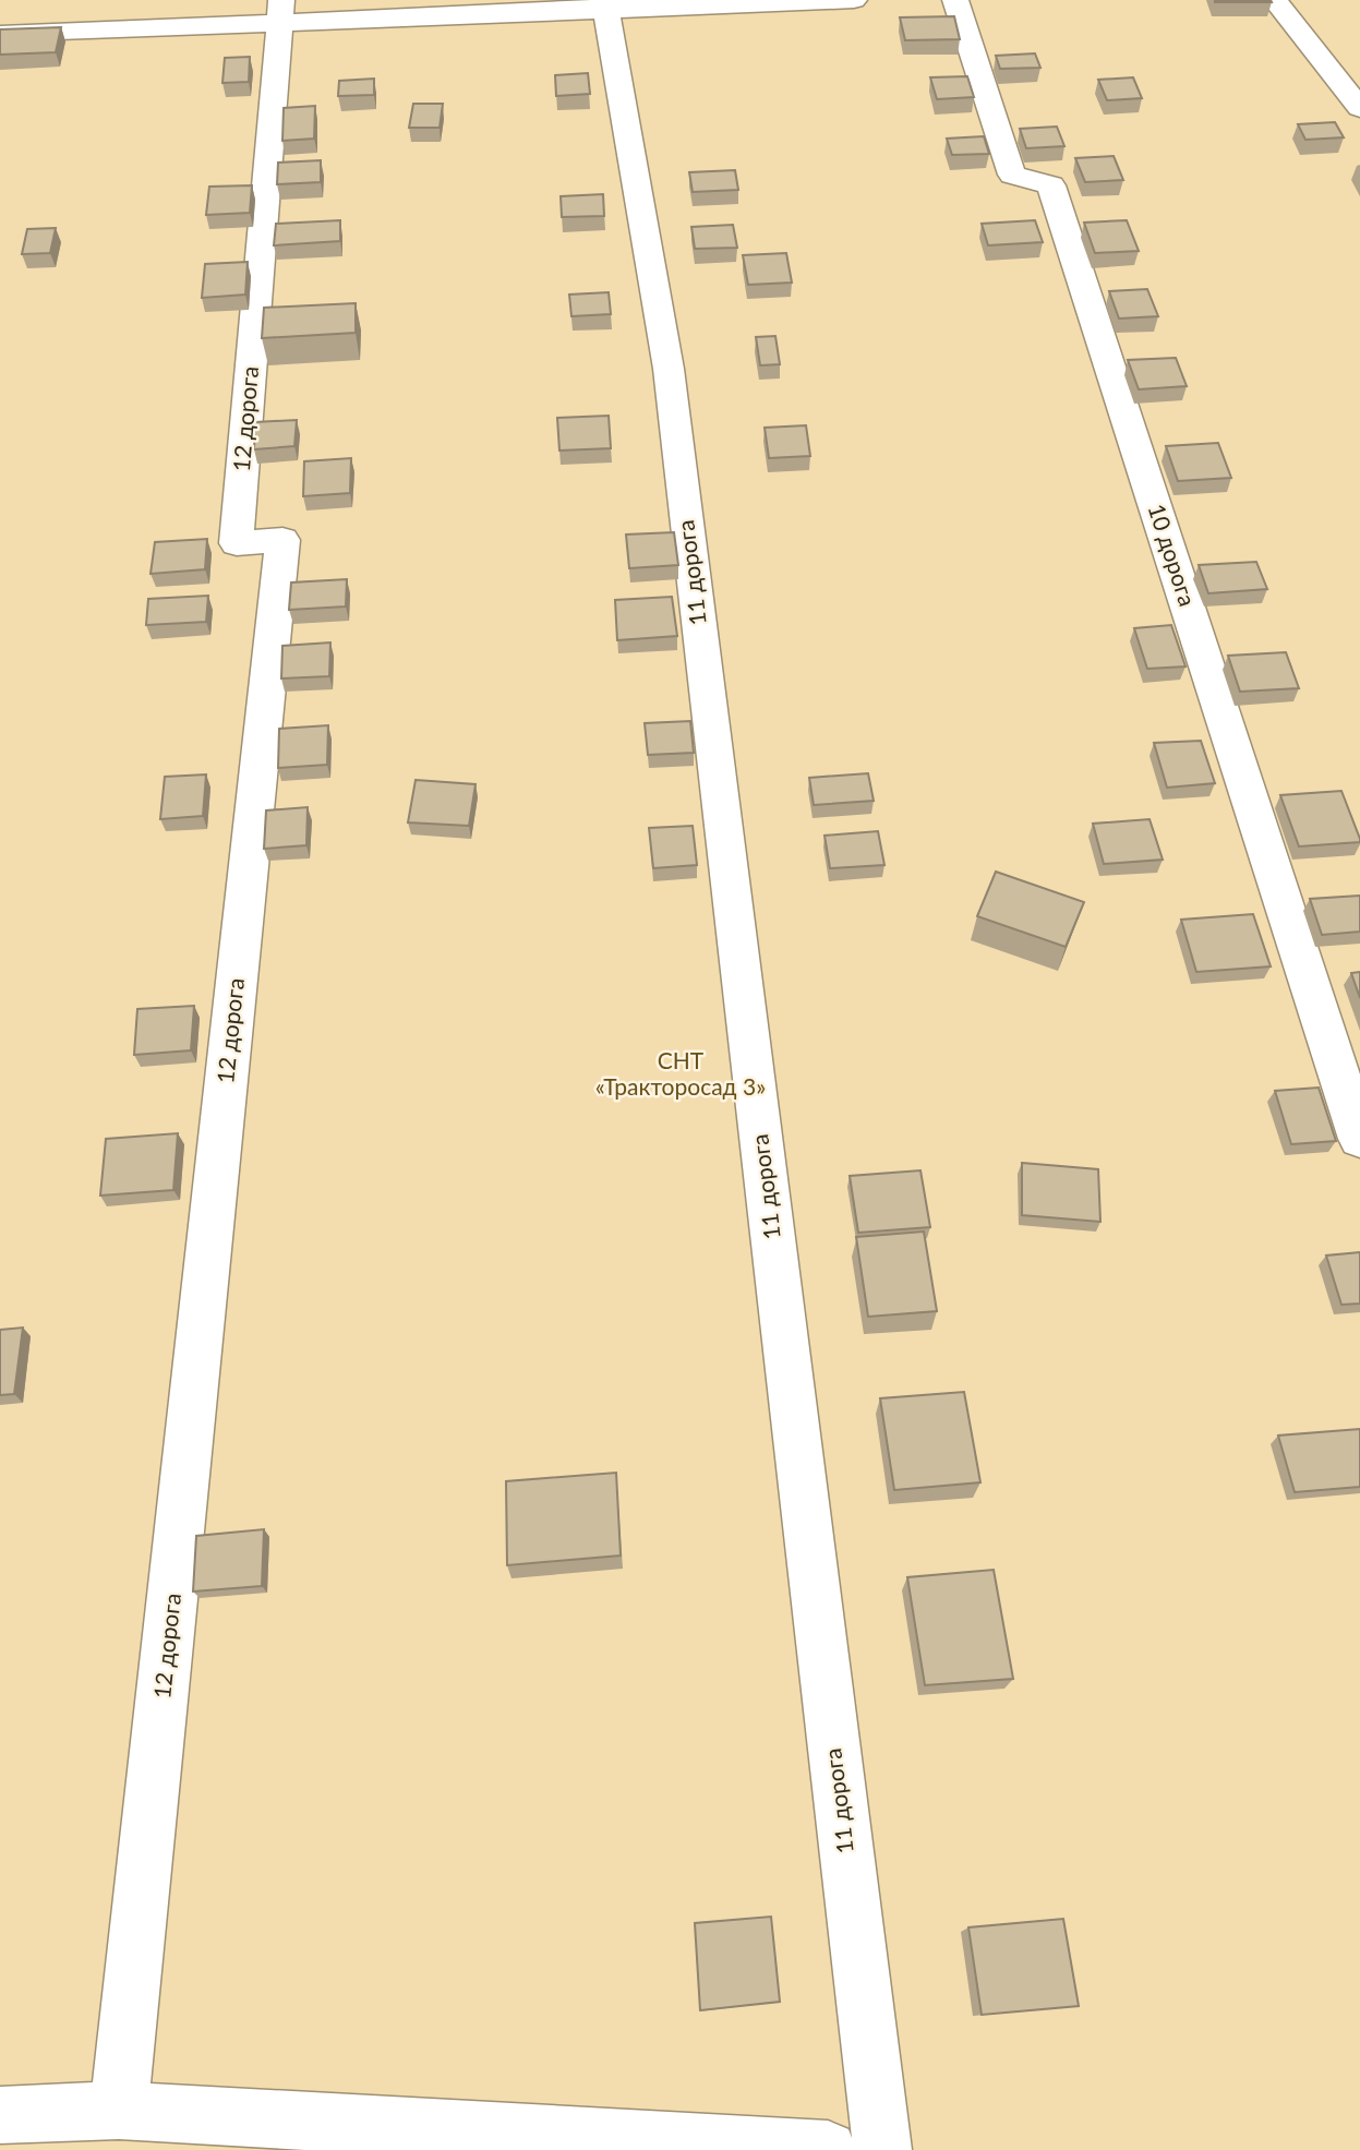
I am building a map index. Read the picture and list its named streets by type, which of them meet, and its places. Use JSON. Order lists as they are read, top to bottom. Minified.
{"streets":{"street":["12 дорога","10 дорога","11 дорога"]},"parks":["СНТ «Тракторосад 3»"]}
